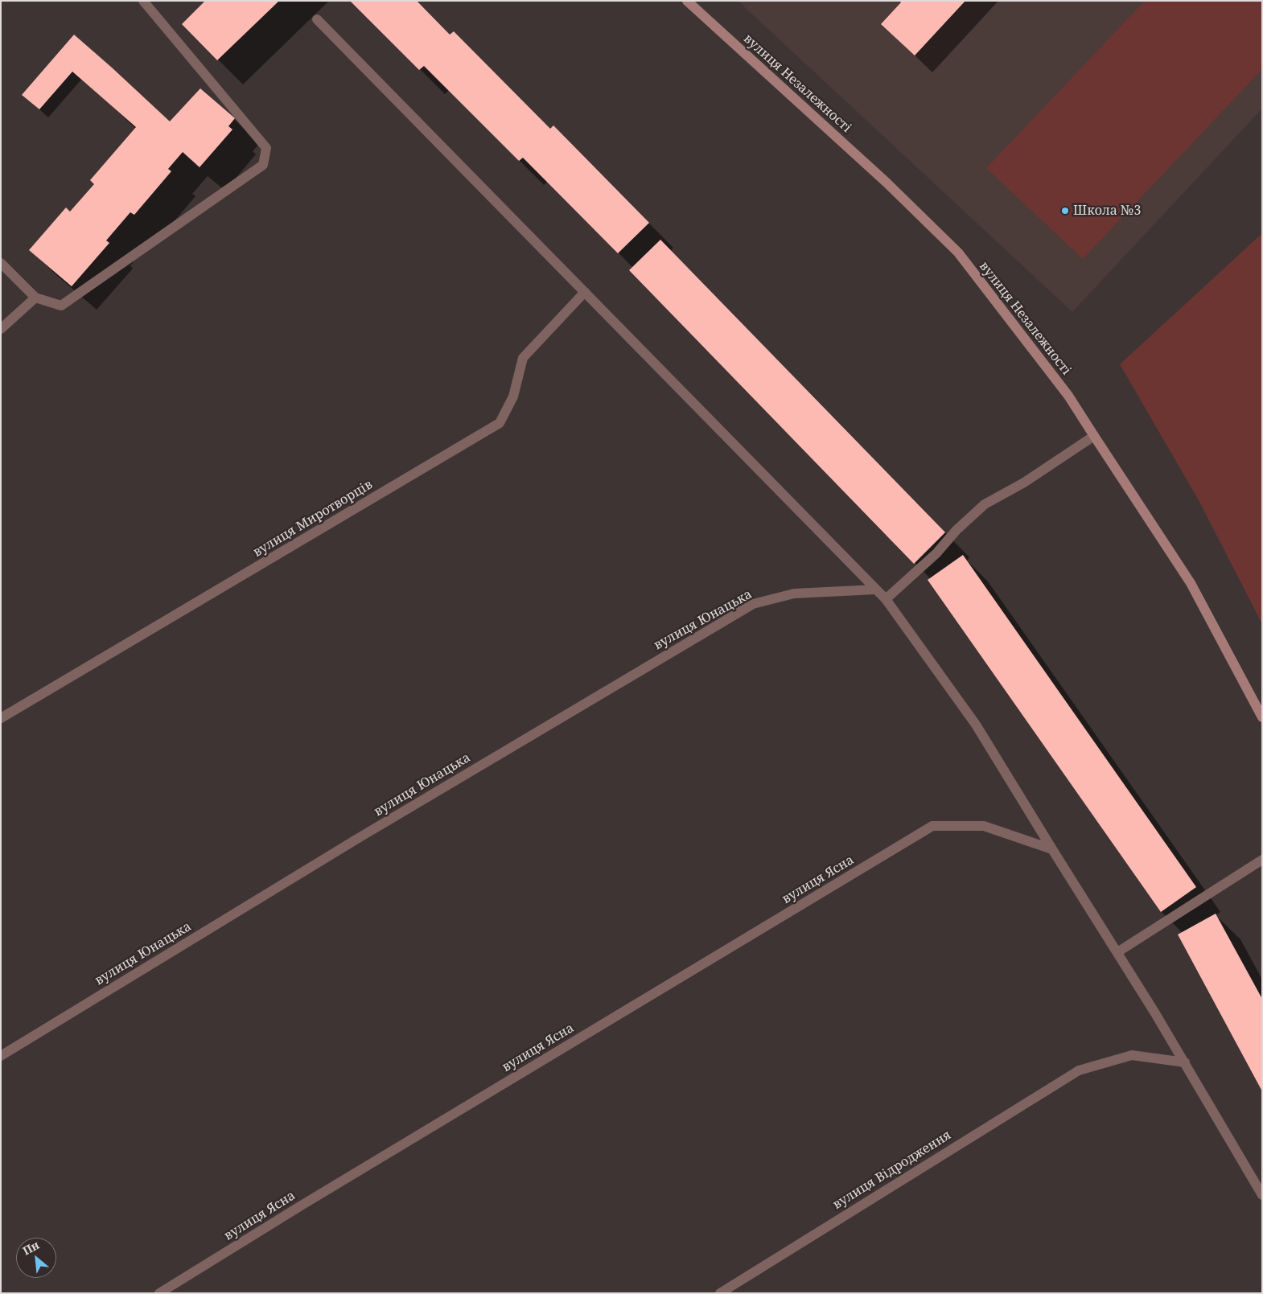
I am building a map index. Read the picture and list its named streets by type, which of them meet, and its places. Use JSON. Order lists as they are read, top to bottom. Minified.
{"streets":{"main road":["вулиця Незалежності"],"street":["вулиця Миротворців","вулиця Юнацька","вулиця Ясна","вулиця Відродження"]},"places":["Школа №3"],"north":"top left"}
